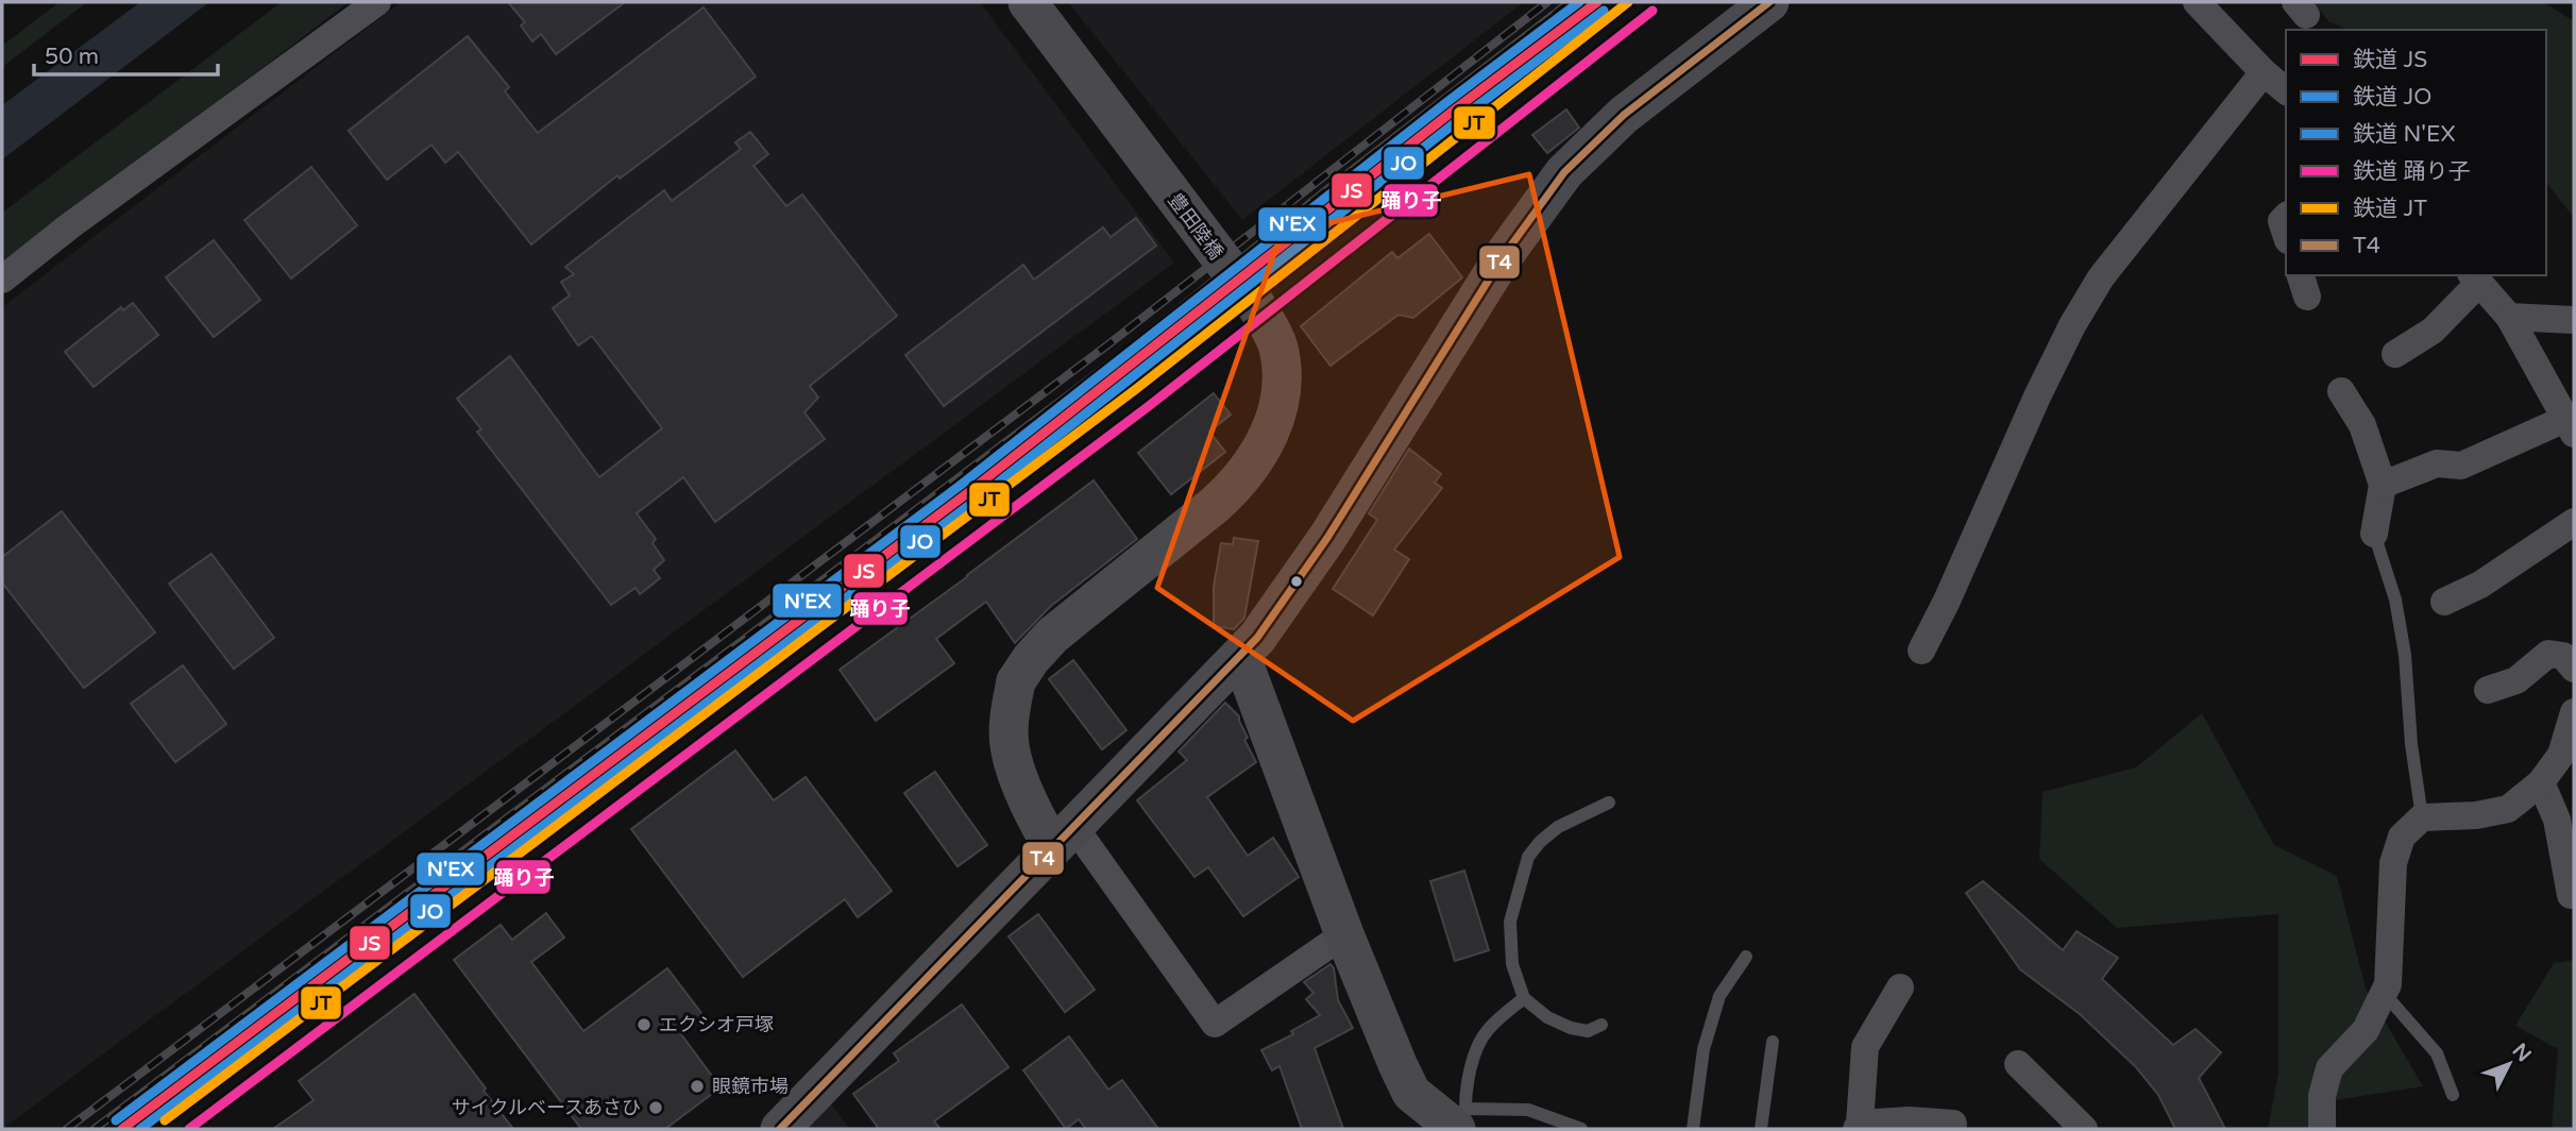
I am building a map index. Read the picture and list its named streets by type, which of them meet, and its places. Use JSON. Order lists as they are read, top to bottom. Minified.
{"streets":{"street":["豊田陸橋"]},"places":["エクシオ戸塚","眼鏡市場","サイクルベースあさひ"],"lines":["rail line JS","rail line N'EX","rail line JT","transit line T4","rail line JO","rail line 踊り子"],"legend":["鉄道 JS","鉄道 JO","鉄道 N'EX","鉄道 踊り子","鉄道 JT","T4"],"scale_bar":"50 m","north":"top right"}
